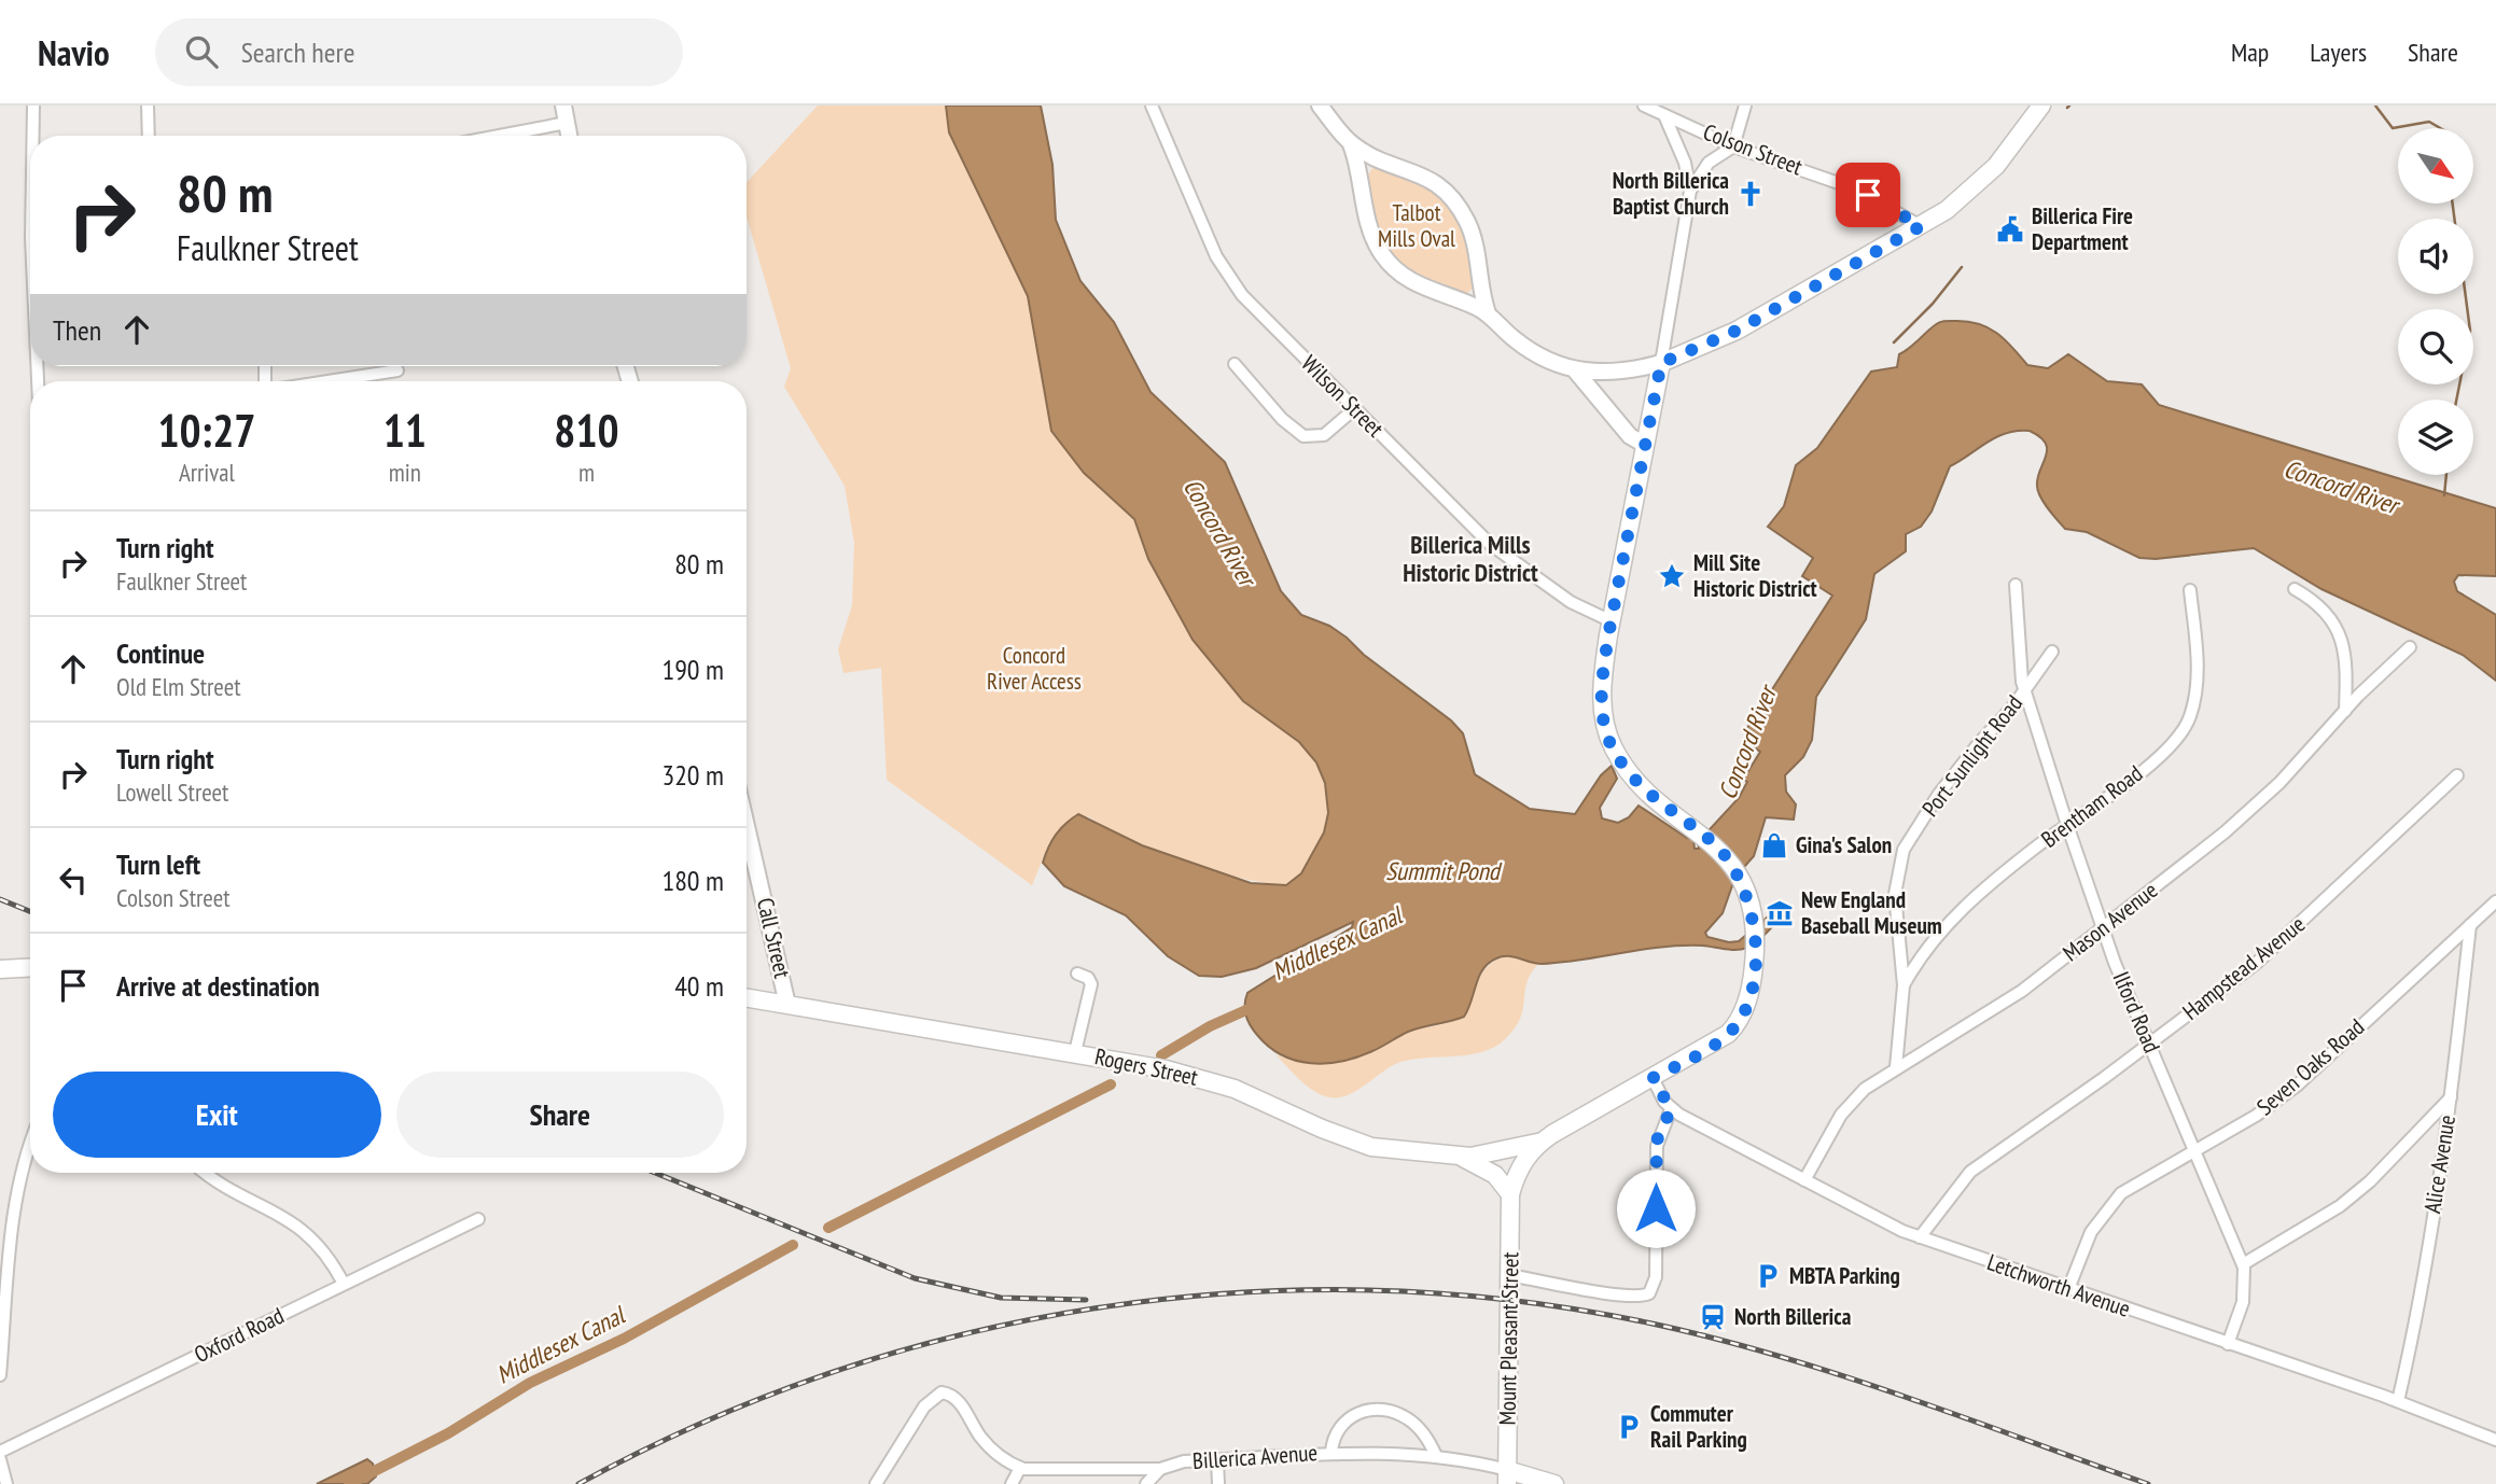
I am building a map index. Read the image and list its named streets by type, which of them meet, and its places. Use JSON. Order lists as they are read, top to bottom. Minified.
{"streets":{"main road":["Rogers Street","Mount Pleasant Street","Billerica Avenue"],"street":["Colson Street","Wilson Street","Port Sunlight Road","Brentham Road","Mason Avenue","Call Street","Hampstead Avenue","Ilford Road","Seven Oaks Road","Alice Avenue","Letchworth Avenue","Oxford Road"]},"crossings":[["Port Sunlight Road","Brentham Road"],["Port Sunlight Road","Mason Avenue"],["Port Sunlight Road","Ilford Road"],["Brentham Road","Ilford Road"],["Mason Avenue","Ilford Road"],["Mason Avenue","Letchworth Avenue"],["Call Street","Rogers Street"],["Hampstead Avenue","Ilford Road"],["Hampstead Avenue","Letchworth Avenue"],["Ilford Road","Seven Oaks Road"],["Ilford Road","Letchworth Avenue"],["Rogers Street","Mount Pleasant Street"],["Seven Oaks Road","Alice Avenue"],["Seven Oaks Road","Letchworth Avenue"],["Alice Avenue","Letchworth Avenue"],["Mount Pleasant Street","Billerica Avenue"]],"districts":["Billerica Mills Historic District"],"water":["Concord River","Summit Pond","Middlesex Canal"],"parks":["Talbot Mills Oval","Concord River Access"],"places":{"church":["North Billerica Baptist Church"],"public building":["Billerica Fire Department"],"place":["Mill Site Historic District"],"shop":["Gina's Salon"],"museum":["New England Baseball Museum"],"parking":["MBTA Parking","Commuter Rail Parking"],"station":["North Billerica"]},"north":"bottom right","page":{"header":"Navio","search":"Search here","nav":["Map","Layers","Share"],"turn":["80 m","Faulkner Street"],"then":"Then","eta":["10:27","Arrival","11","min","810","m"],"list":[{"name":"Turn right","note":"Faulkner Street","value":"80 m"},{"name":"Continue","note":"Old Elm Street","value":"190 m"},{"name":"Turn right","note":"Lowell Street","value":"320 m"},{"name":"Turn left","note":"Colson Street","value":"180 m"},{"name":"Arrive at destination","value":"40 m"}],"buttons":["Exit","Share"]}}
